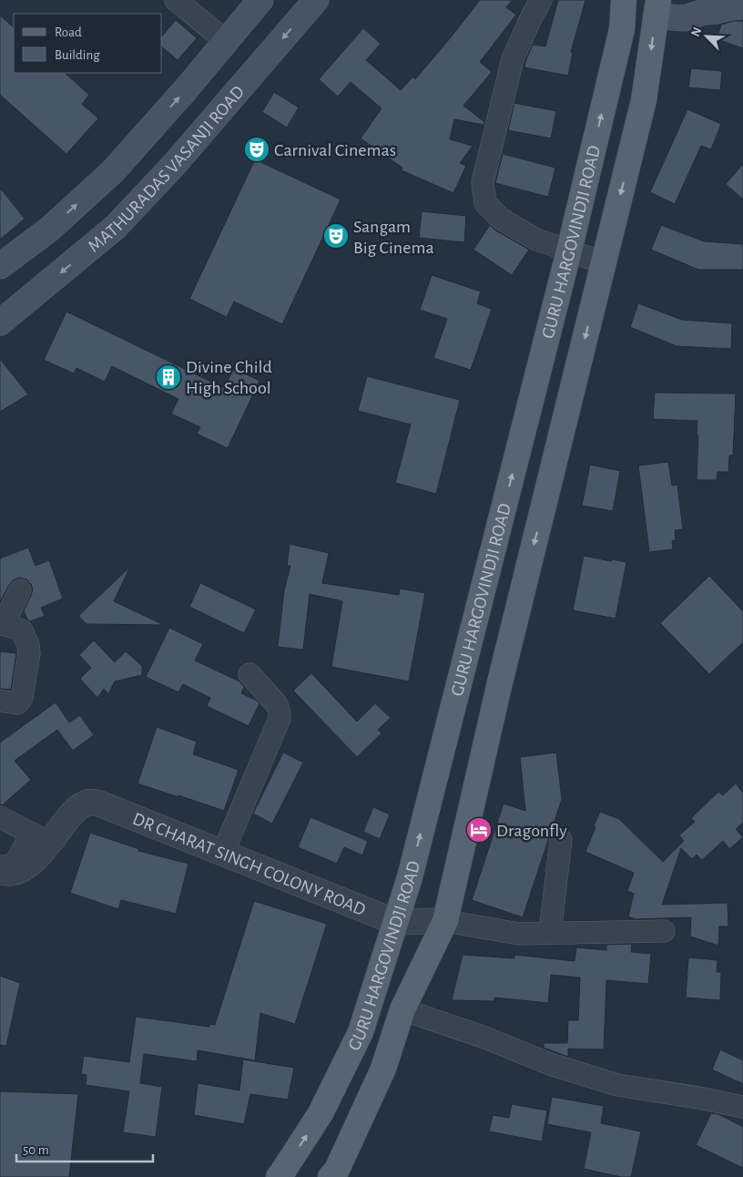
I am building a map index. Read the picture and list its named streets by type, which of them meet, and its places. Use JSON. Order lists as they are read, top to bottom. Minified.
{"streets":{"main road":["MATHURADAS VASANJI ROAD","GURU HARGOVINDJI ROAD"],"street":["DR CHARAT SINGH COLONY ROAD"]},"crossings":[["GURU HARGOVINDJI ROAD","DR CHARAT SINGH COLONY ROAD"]],"places":{"theatre":["Carnival Cinemas","Sangam Big Cinema"],"building":["Divine Child High School"],"hotel":["Dragonfly"]},"legend":["Road","Building"],"scale_bar":"50 m","north":"top left"}
